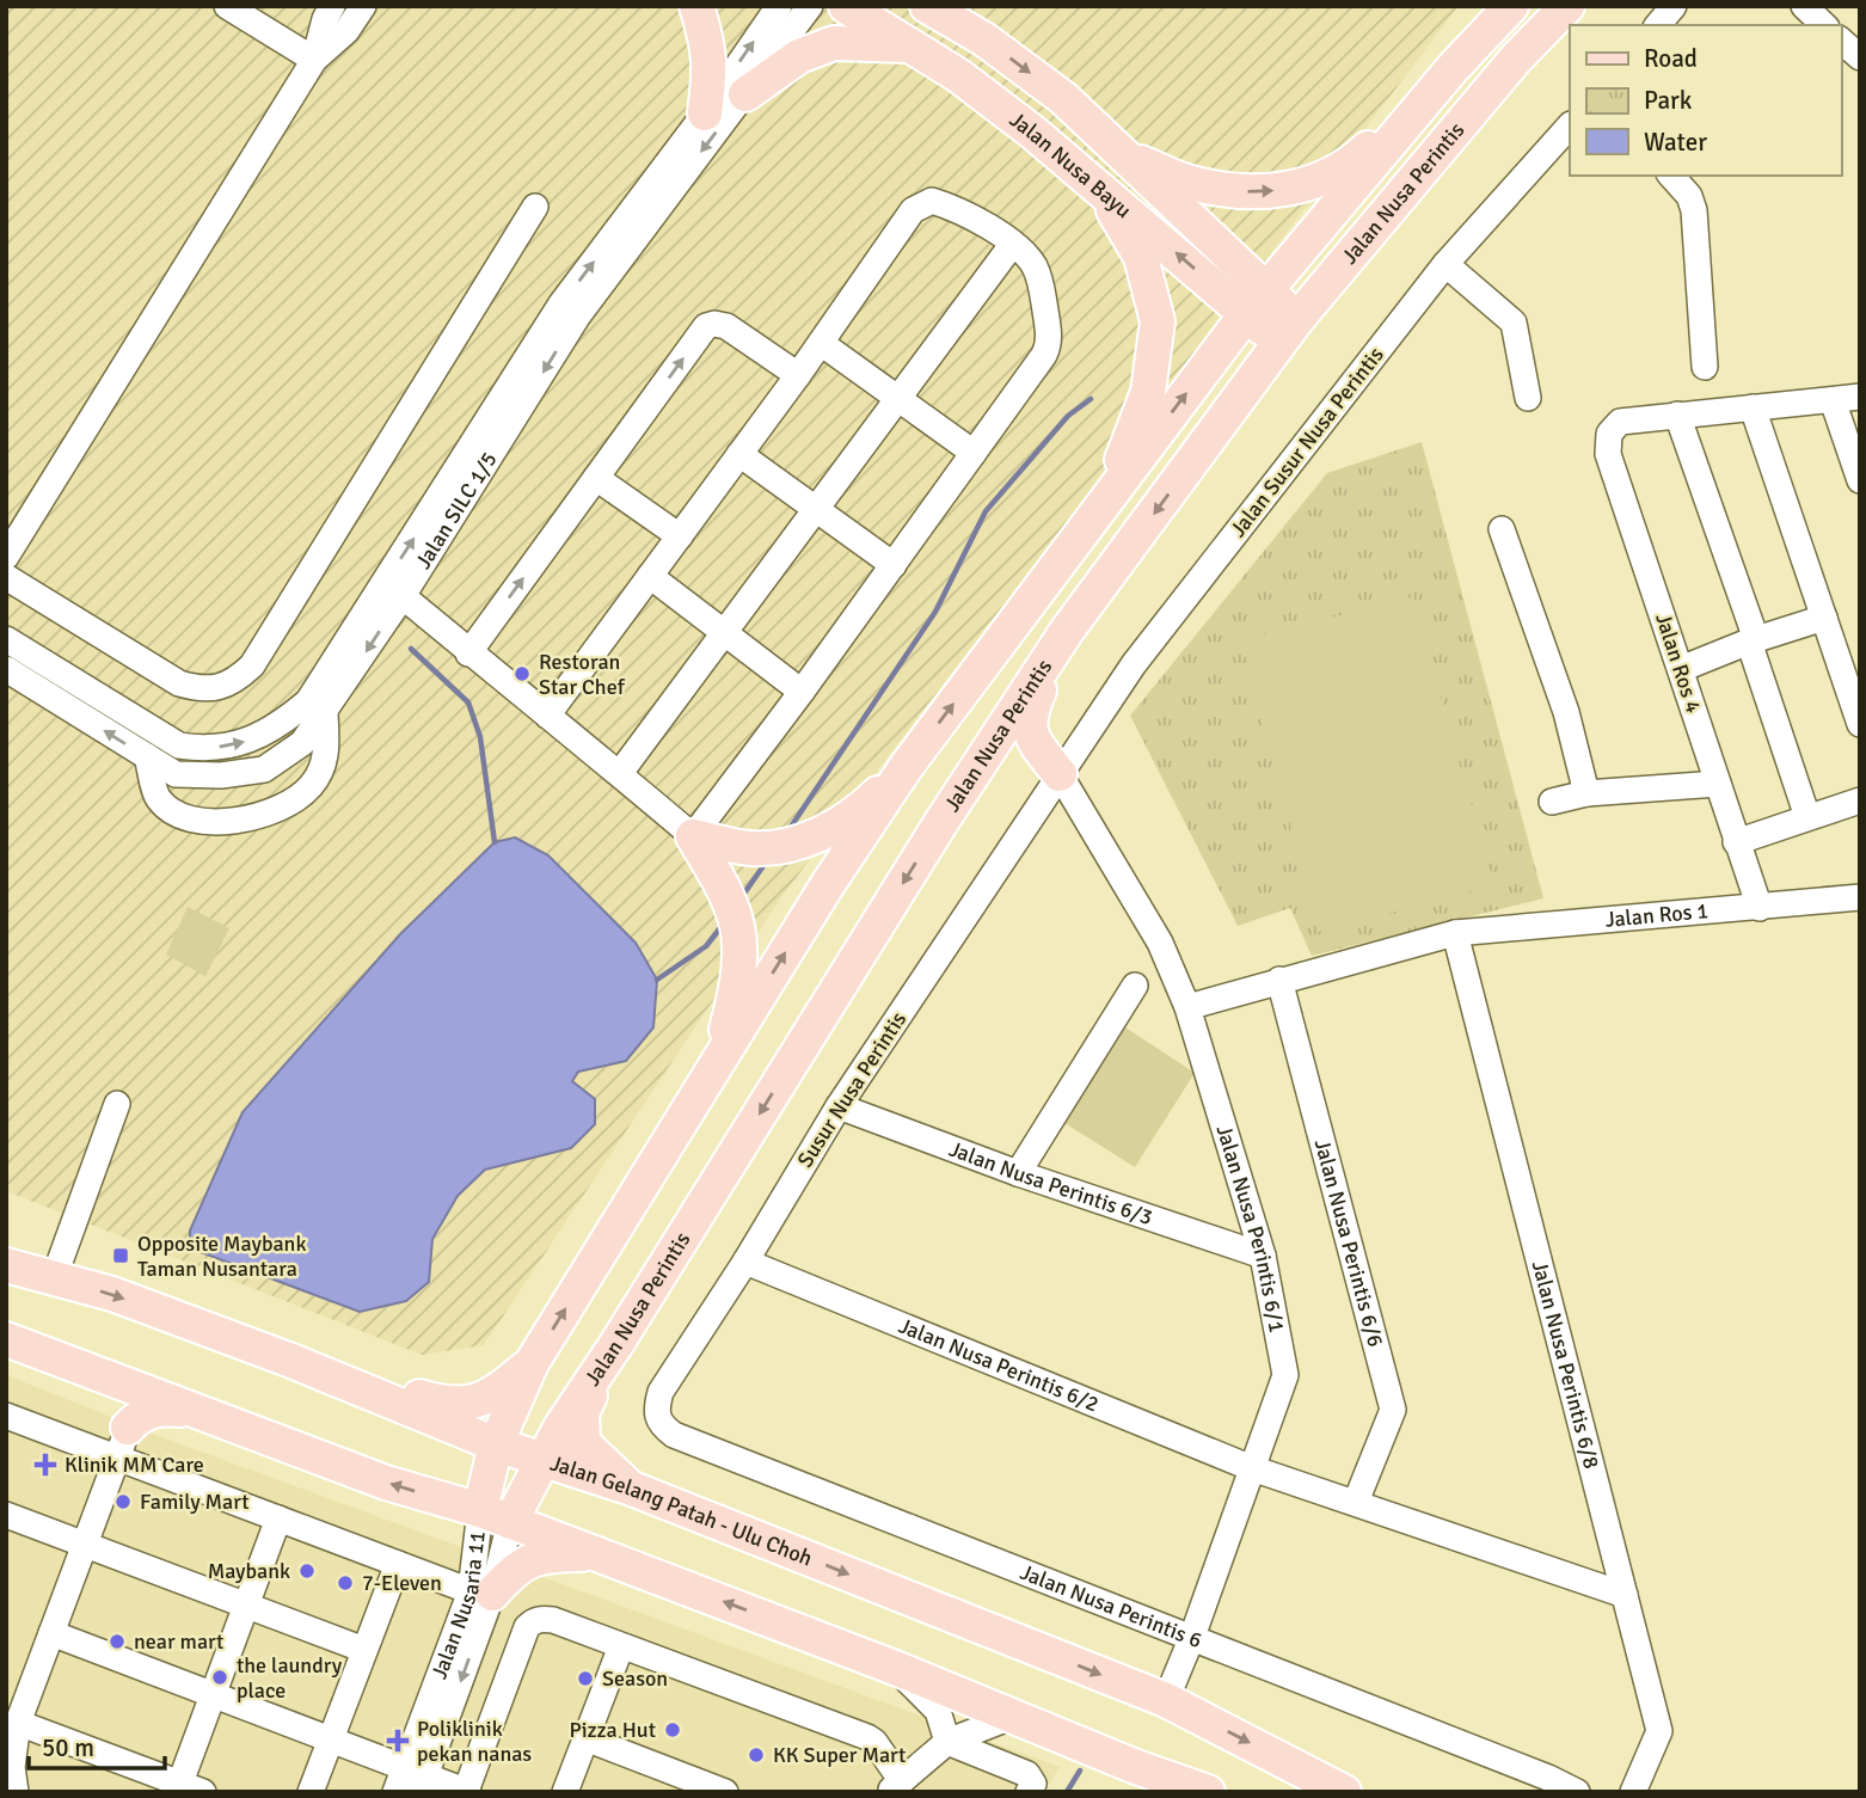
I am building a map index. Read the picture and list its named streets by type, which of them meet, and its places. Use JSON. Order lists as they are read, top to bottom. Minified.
{"streets":{"main road":["Jalan Nusa Bayu","Jalan Nusa Perintis","Jalan Gelang Patah - Ulu Choh"],"street":["Jalan Susur Nusa Perintis","Jalan SILC 1/5","Jalan Ros 4","Jalan Ros 1","Susur Nusa Perintis","Jalan Nusa Perintis 6/3","Jalan Nusa Perintis 6/1","Jalan Nusa Perintis 6/6","Jalan Nusa Perintis 6/8","Jalan Nusa Perintis 6/2","Jalan Nusaria 11","Jalan Nusa Perintis 6"]},"crossings":[["Jalan Nusa Bayu","Jalan Nusa Perintis"],["Jalan Nusa Perintis","Jalan Gelang Patah - Ulu Choh"],["Jalan Nusa Perintis","Jalan Nusaria 11"],["Jalan Susur Nusa Perintis","Susur Nusa Perintis"],["Jalan Susur Nusa Perintis","Jalan Nusa Perintis 6/1"],["Jalan Ros 4","Jalan Ros 1"],["Jalan Ros 1","Jalan Nusa Perintis 6/1"],["Jalan Ros 1","Jalan Nusa Perintis 6/6"],["Jalan Ros 1","Jalan Nusa Perintis 6/8"],["Susur Nusa Perintis","Jalan Nusa Perintis 6/3"],["Susur Nusa Perintis","Jalan Nusa Perintis 6/1"],["Susur Nusa Perintis","Jalan Nusa Perintis 6/2"],["Susur Nusa Perintis","Jalan Nusa Perintis 6"],["Jalan Nusa Perintis 6/3","Jalan Nusa Perintis 6/1"],["Jalan Nusa Perintis 6/1","Jalan Nusa Perintis 6/2"],["Jalan Nusa Perintis 6/1","Jalan Gelang Patah - Ulu Choh"],["Jalan Nusa Perintis 6/1","Jalan Nusa Perintis 6"],["Jalan Nusa Perintis 6/6","Jalan Nusa Perintis 6/2"],["Jalan Nusa Perintis 6/8","Jalan Nusa Perintis 6/2"]],"places":{"other":["Restoran Star Chef","Family Mart","Maybank","7-Eleven","near mart","the laundry place","Season","Pizza Hut","KK Super Mart"],"transit":["Opposite Maybank Taman Nusantara"],"health":["Klinik MM Care","Poliklinik pekan nanas"]},"legend":["Road","Park","Water"],"scale_bar":"50 m"}
